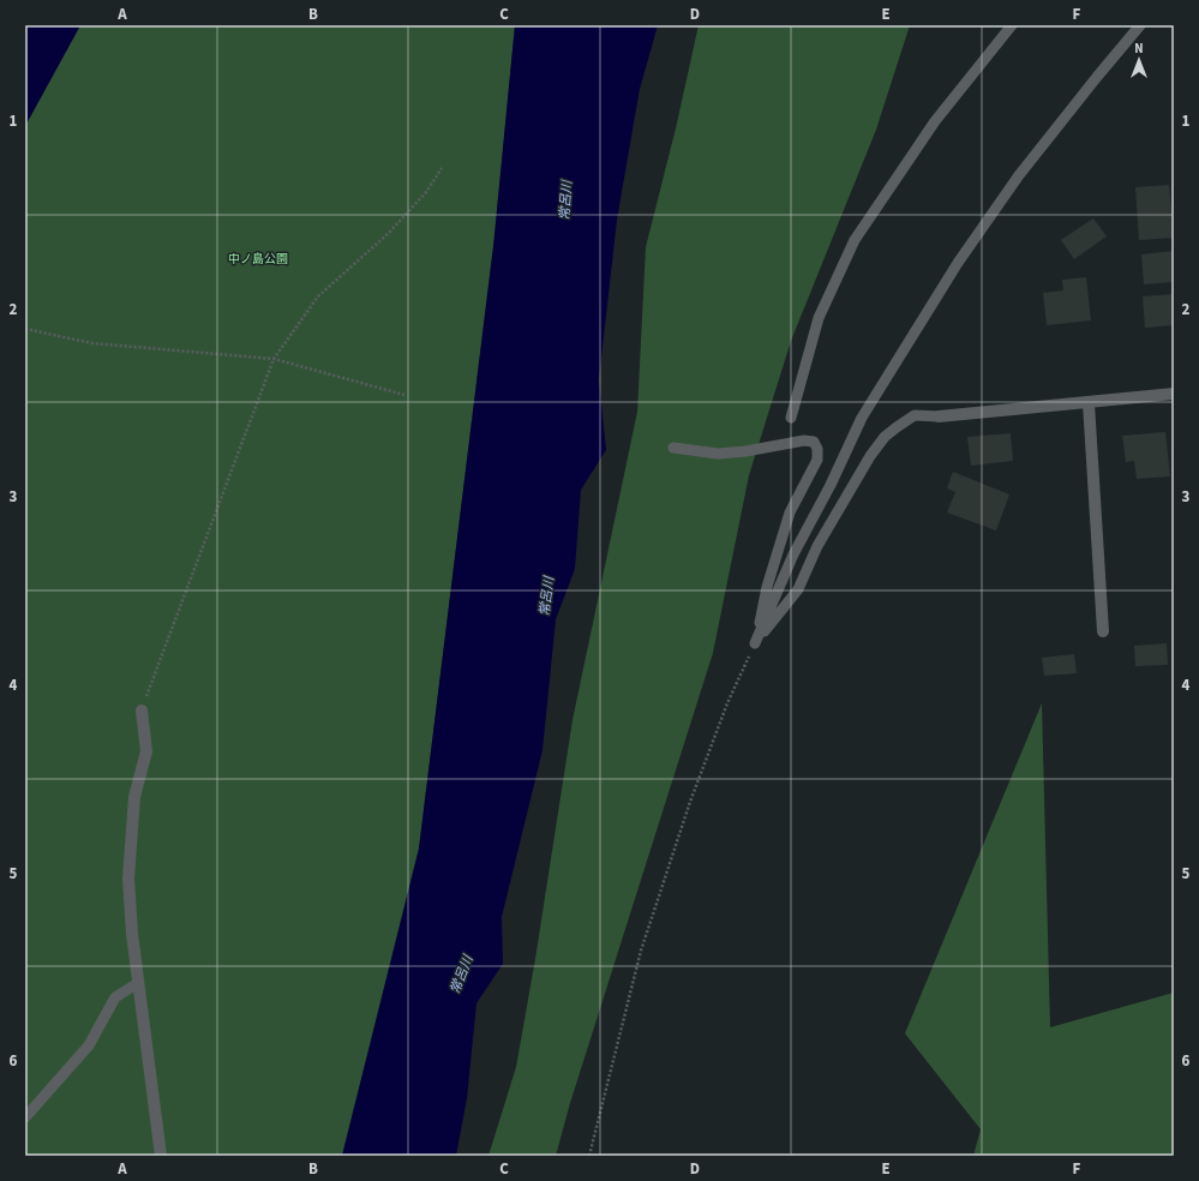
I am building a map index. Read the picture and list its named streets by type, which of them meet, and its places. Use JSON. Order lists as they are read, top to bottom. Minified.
{"water":["常呂川"],"parks":["中ノ島公園"],"north":"top","grid":{"columns":["A","B","C","D","E","F"],"rows":["1","2","3","4","5","6"]}}
